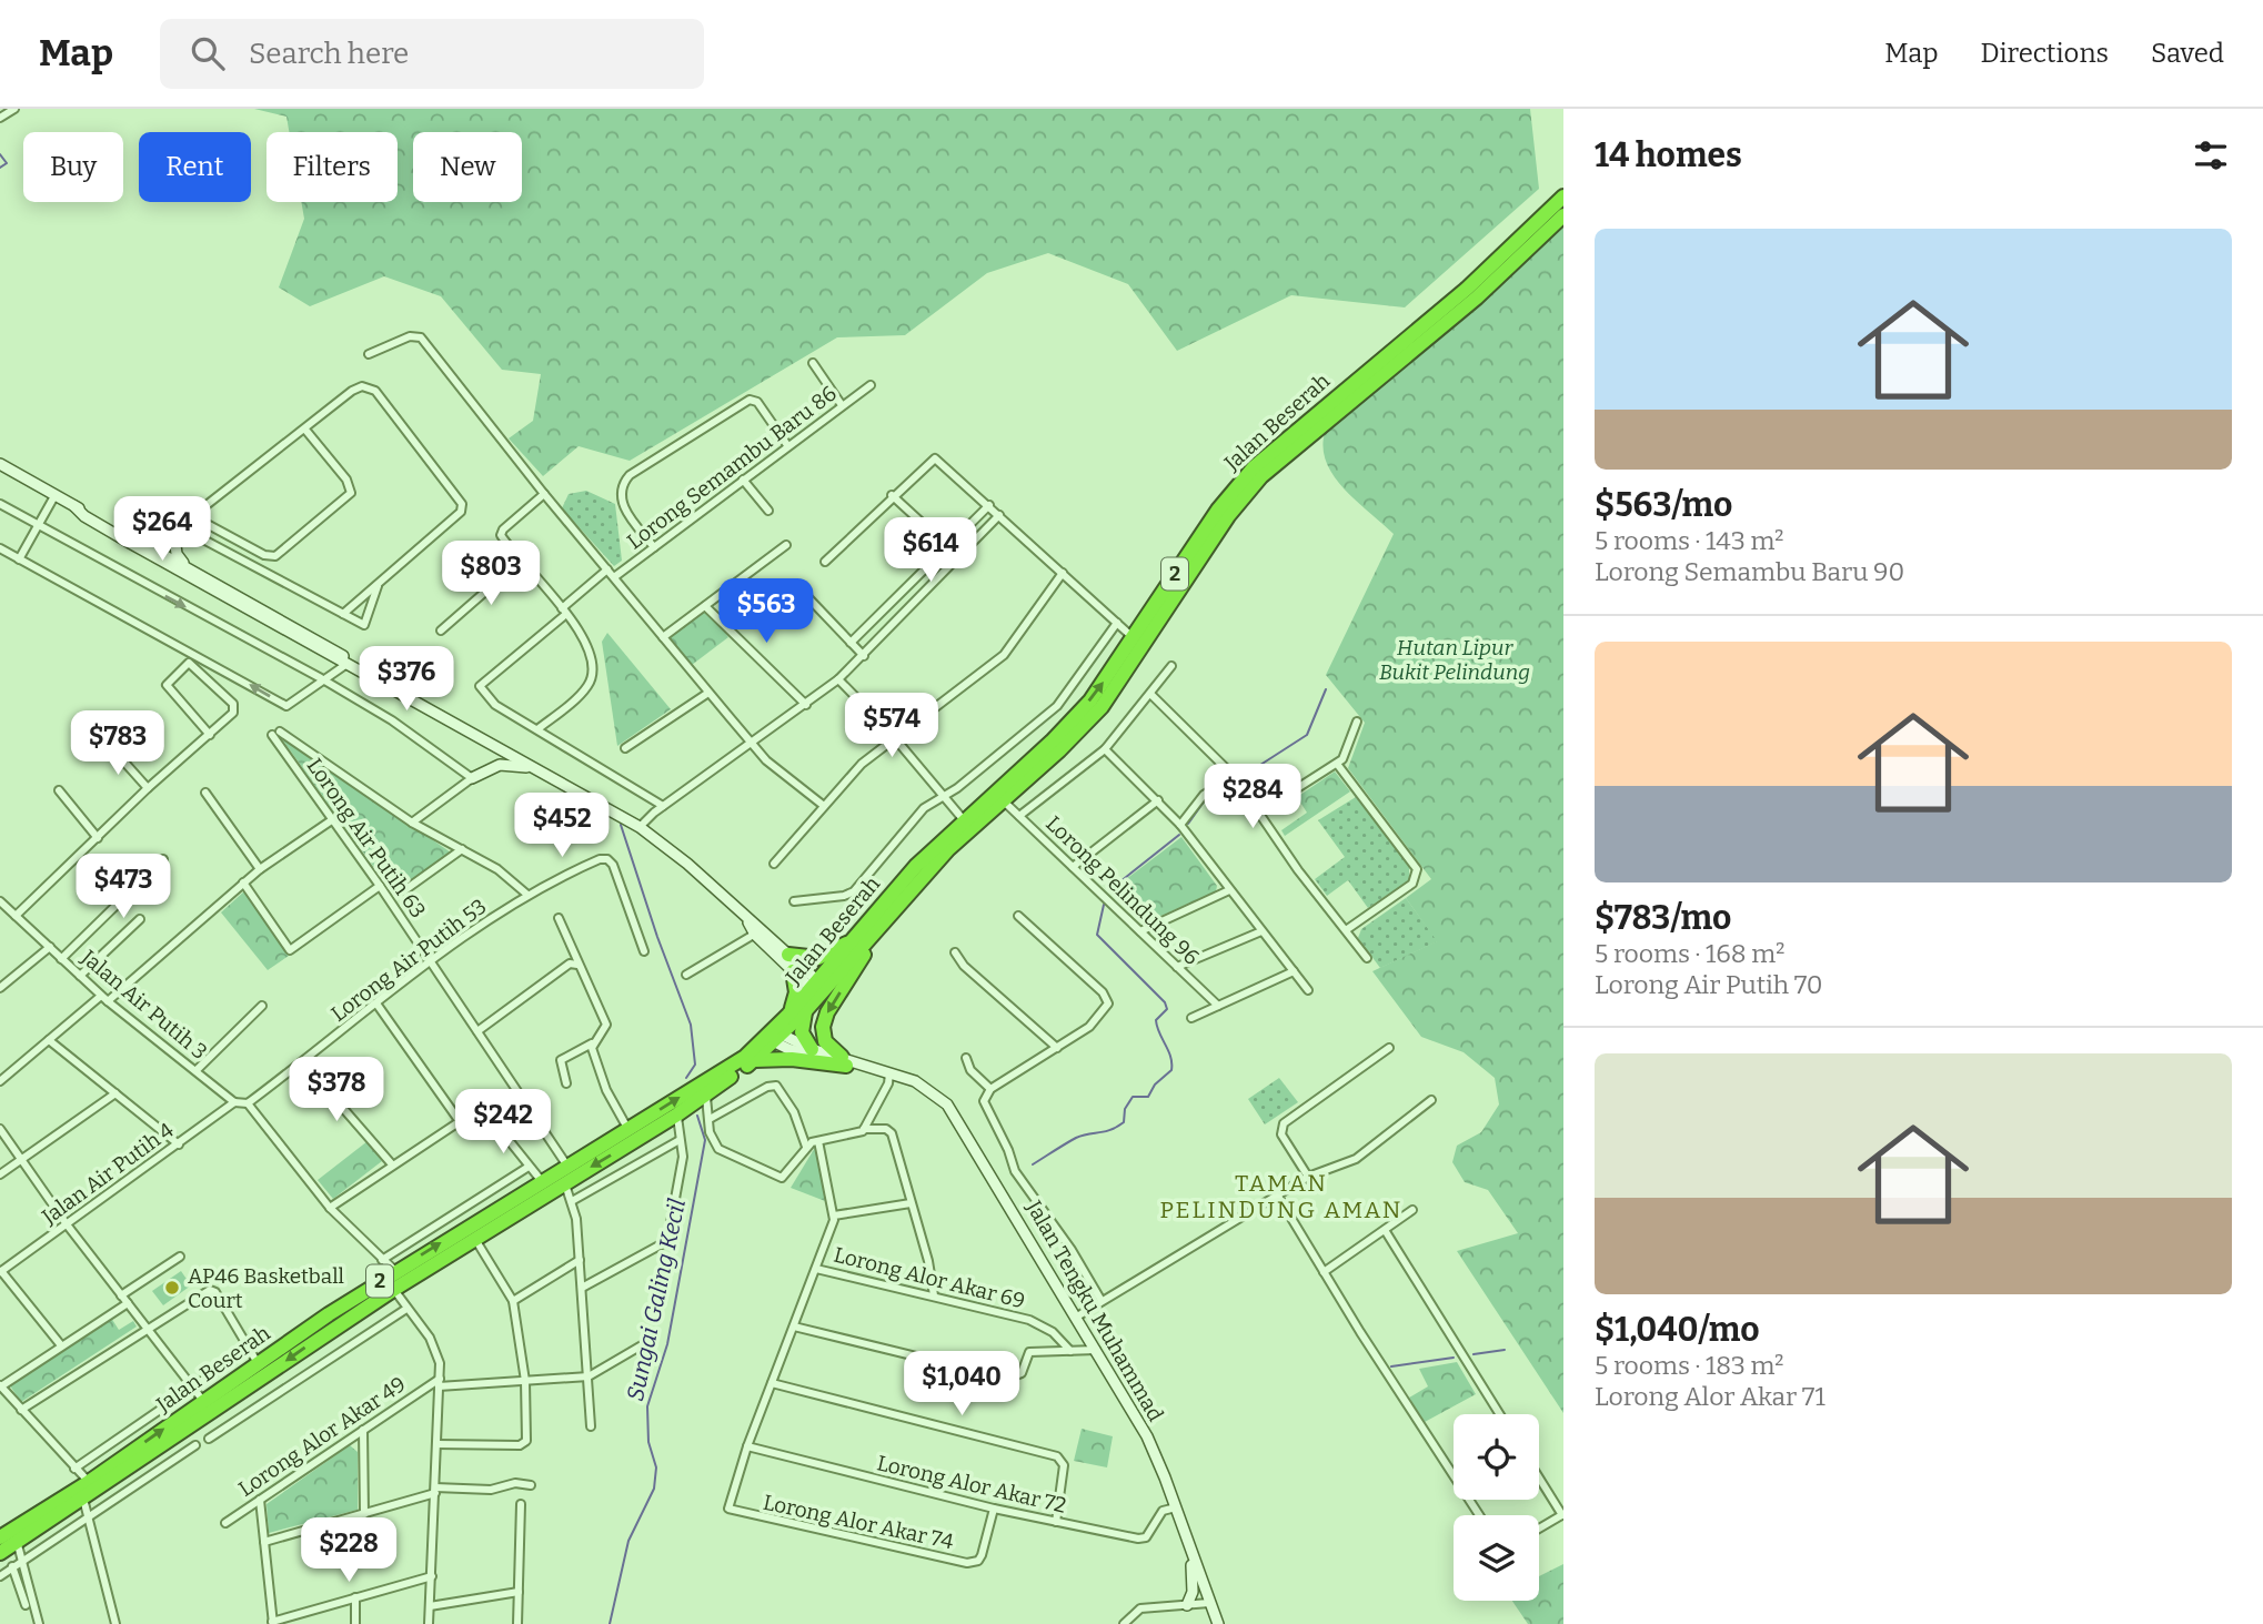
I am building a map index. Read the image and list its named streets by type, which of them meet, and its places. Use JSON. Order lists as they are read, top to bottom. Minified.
{"streets":{"highway":["Jalan Beserah","2"],"main road":["Jalan Tengku Muhammad"],"street":["Lorong Semambu Baru 86","Lorong Air Putih 63","Lorong Pelindung 96","Lorong Air Putih 53","Jalan Air Putih 3","Jalan Air Putih 4","Lorong Alor Akar 69","Lorong Alor Akar 49","Lorong Alor Akar 72","Lorong Alor Akar 74"]},"crossings":[["Jalan Beserah","Lorong Air Putih 63"],["Jalan Beserah","Lorong Pelindung 96"],["Jalan Beserah","Jalan Tengku Muhammad"],["Lorong Air Putih 63","Lorong Air Putih 53"],["Jalan Air Putih 3","Jalan Air Putih 4"],["Jalan Tengku Muhammad","Lorong Alor Akar 72"],["Lorong Alor Akar 72","Lorong Alor Akar 74"]],"districts":["TAMAN PELINDUNG AMAN"],"water":["Sungai Galing Kecil"],"parks":["Hutan Lipur Bukit Pelindung"],"places":["AP46 Basketball Court"],"page":{"header":"Map","search":"Search here","nav":["Map","Directions","Saved"],"heading":"14 homes","chip":["Buy","Rent","Filters","New"],"list":[{"name":"$563/mo","note":"5 rooms · 143 m² · Lorong Semambu Baru 90"},{"name":"$783/mo","note":"5 rooms · 168 m² · Lorong Air Putih 70"},{"name":"$1,040/mo","note":"5 rooms · 183 m² · Lorong Alor Akar 71"}],"price":["$264","$614","$803","$563","$376","$574","$783","$284","$452","$473","$378","$242","$1,040","$228"]}}
